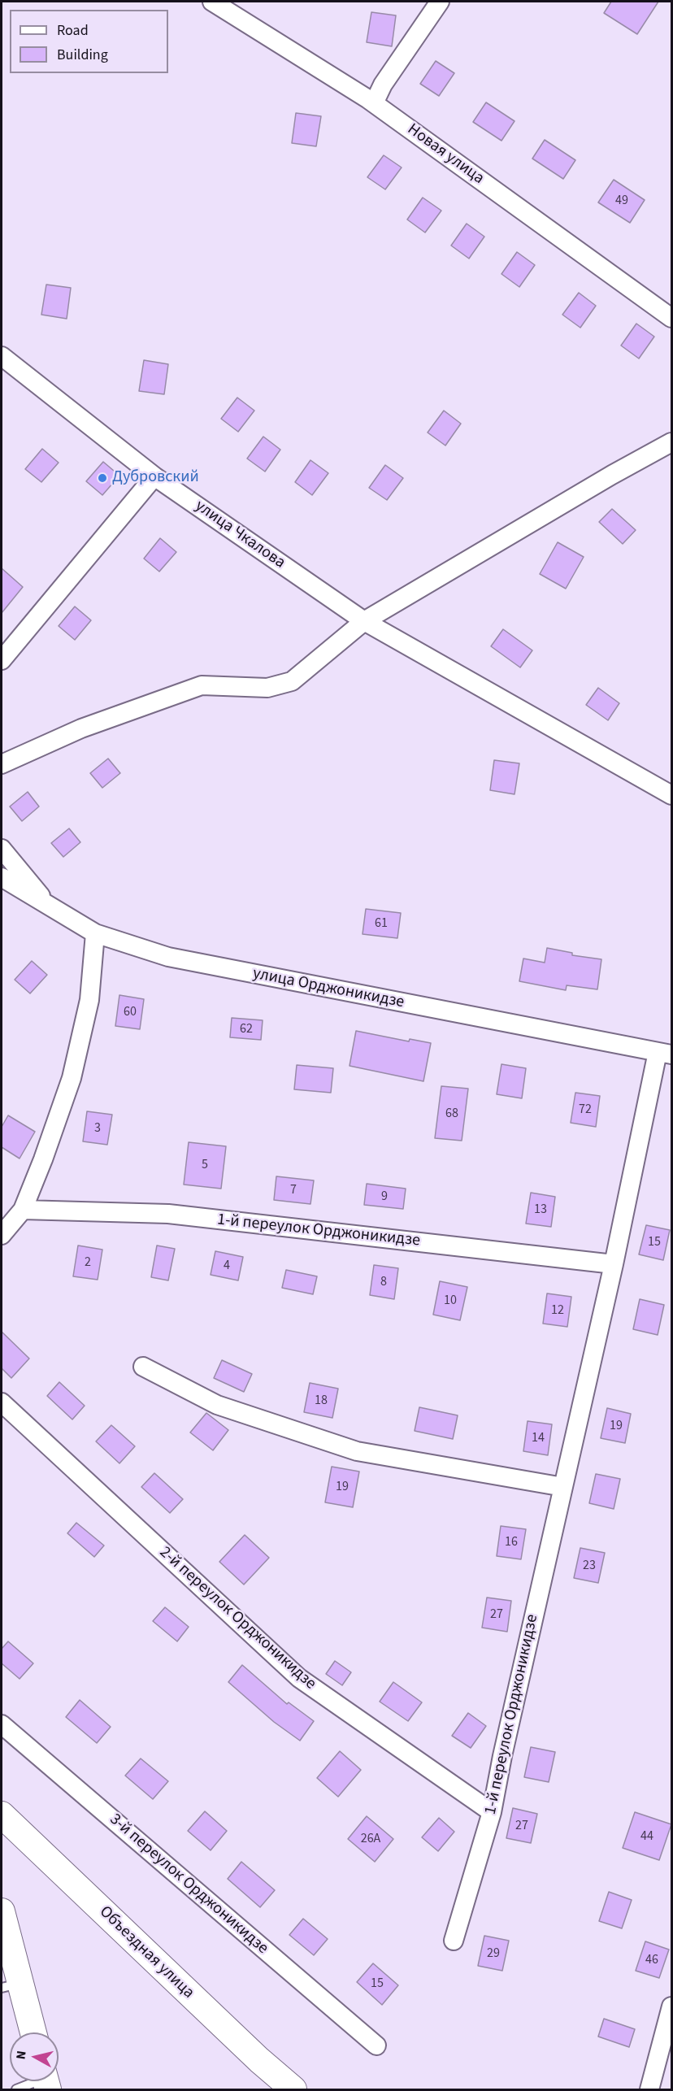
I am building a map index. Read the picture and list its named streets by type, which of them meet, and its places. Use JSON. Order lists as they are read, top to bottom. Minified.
{"streets":{"street":["Новая улица","улица Чкалова","улица Орджоникидзе","1-й переулок Орджоникидзе","2-й переулок Орджоникидзе","3-й переулок Орджоникидзе","Объездная улица"]},"crossings":[["улица Орджоникидзе","1-й переулок Орджоникидзе"],["1-й переулок Орджоникидзе","2-й переулок Орджоникидзе"]],"places":["Дубровский"],"house_numbers":["49","61","60","62","72","68","3","5","7","9","13","15","2","4","8","10","12","18","19","14","19","16","23","27","27","44","26А","29","46","15"],"legend":["Road","Building"],"north":"left"}
